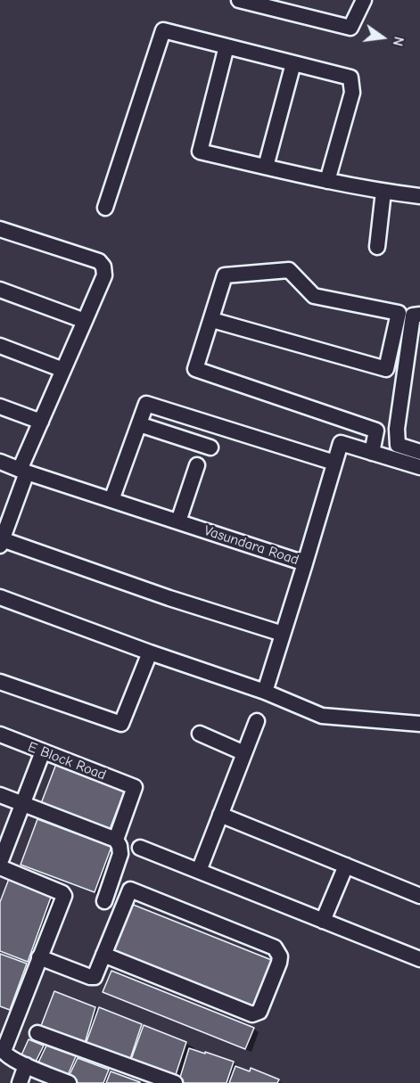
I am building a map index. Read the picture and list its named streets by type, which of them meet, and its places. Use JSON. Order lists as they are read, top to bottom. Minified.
{"streets":{"street":["Vasundara Road","E Block Road"]},"north":"right"}
